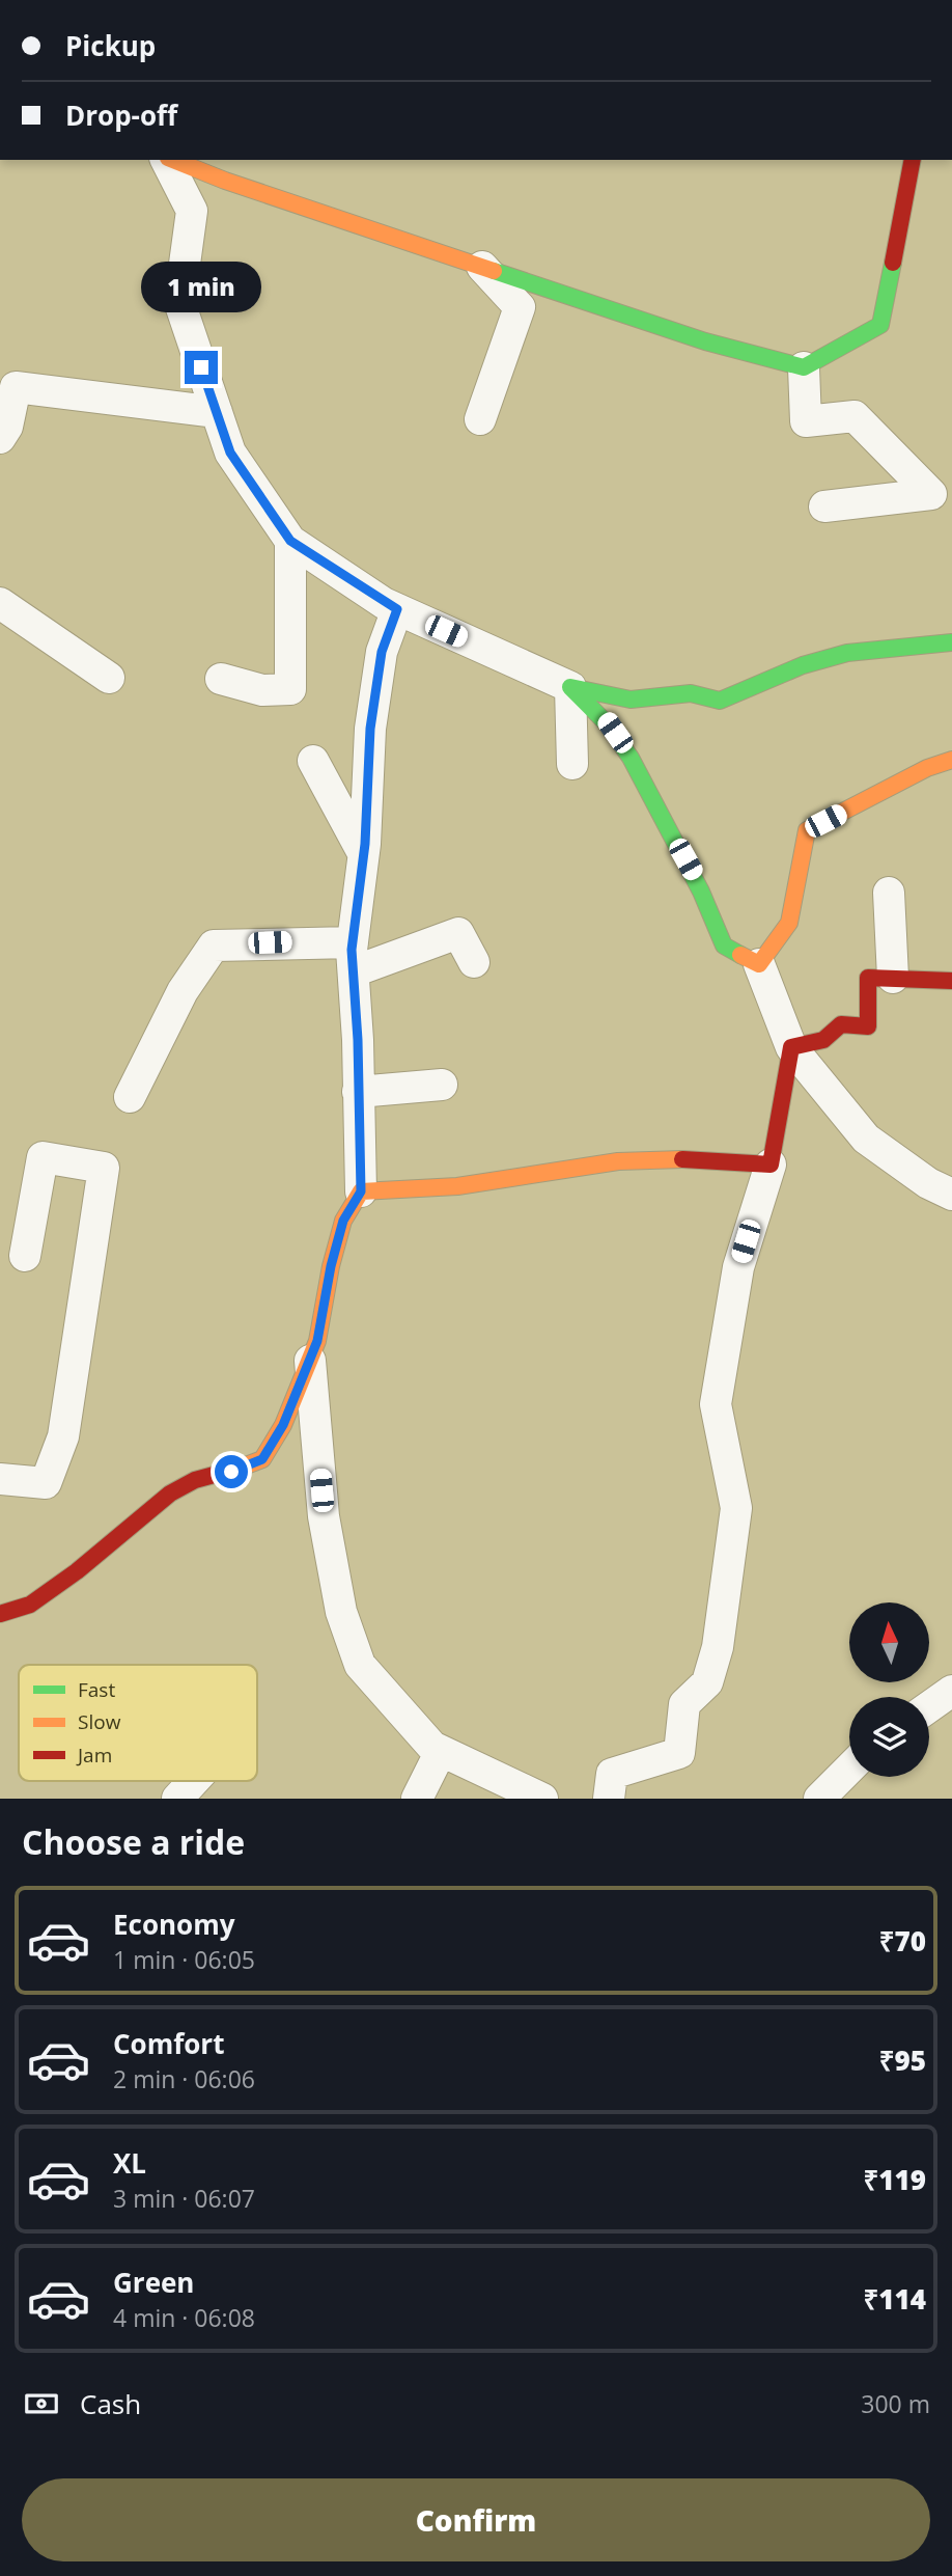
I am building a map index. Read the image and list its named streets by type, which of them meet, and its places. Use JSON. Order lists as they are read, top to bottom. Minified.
{"legend":["Fast","Slow","Jam"],"north":"top","page":{"banner":["Pickup","Drop-off"],"bubble":"1 min","heading":"Choose a ride","list":[{"name":"Economy","note":"1 min · 06:05","value":"₹70"},{"name":"Comfort","note":"2 min · 06:06","value":"₹95"},{"name":"XL","note":"3 min · 06:07","value":"₹119"},{"name":"Green","note":"4 min · 06:08","value":"₹114"}],"pay":["Cash","300 m"],"buttons":"Confirm"}}
